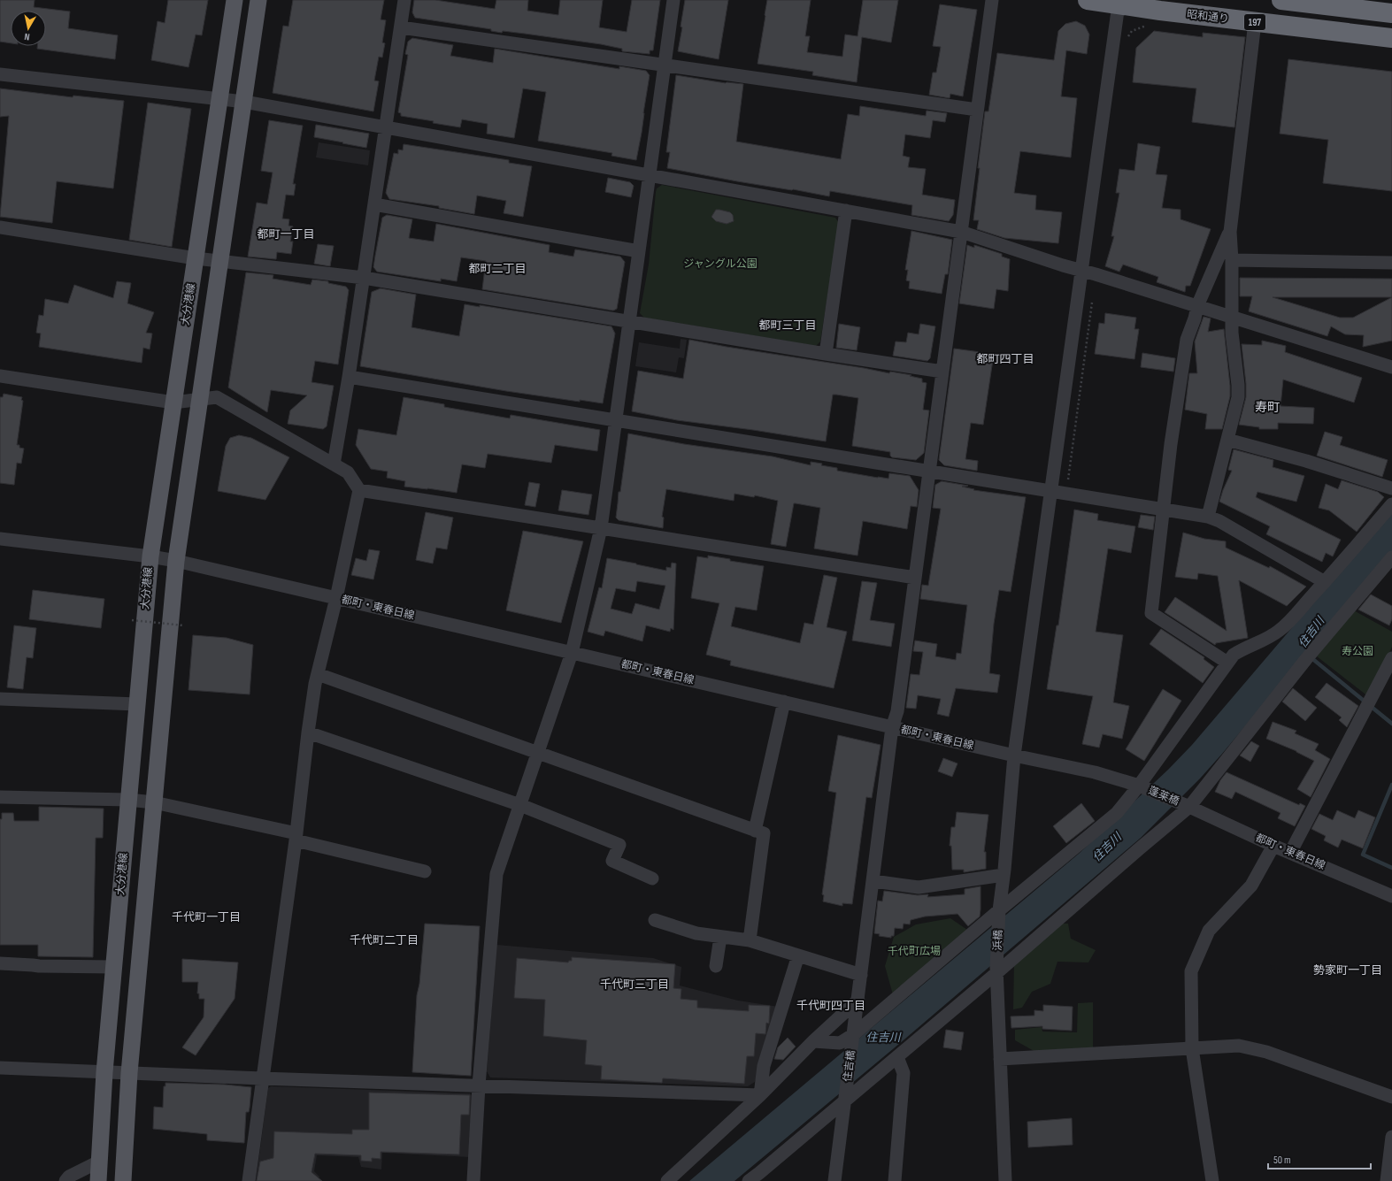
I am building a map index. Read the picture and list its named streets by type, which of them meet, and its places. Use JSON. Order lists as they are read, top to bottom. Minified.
{"streets":{"highway":["昭和通り","197"],"main road":["大分港線"],"street":["都町・東春日線","蓬莱橋","浜橋","住吉橋"]},"crossings":[["昭和通り","浜橋"],["大分港線","都町・東春日線"],["都町・東春日線","蓬莱橋"],["都町・東春日線","浜橋"],["都町・東春日線","住吉橋"]],"districts":["都町一丁目","都町二丁目","都町三丁目","都町四丁目","寿町","千代町一丁目","千代町二丁目","勢家町一丁目","千代町三丁目","千代町四丁目"],"water":["住吉川"],"parks":["ジャングル公園","寿公園","千代町広場"],"scale_bar":"50 m","north":"bottom"}
